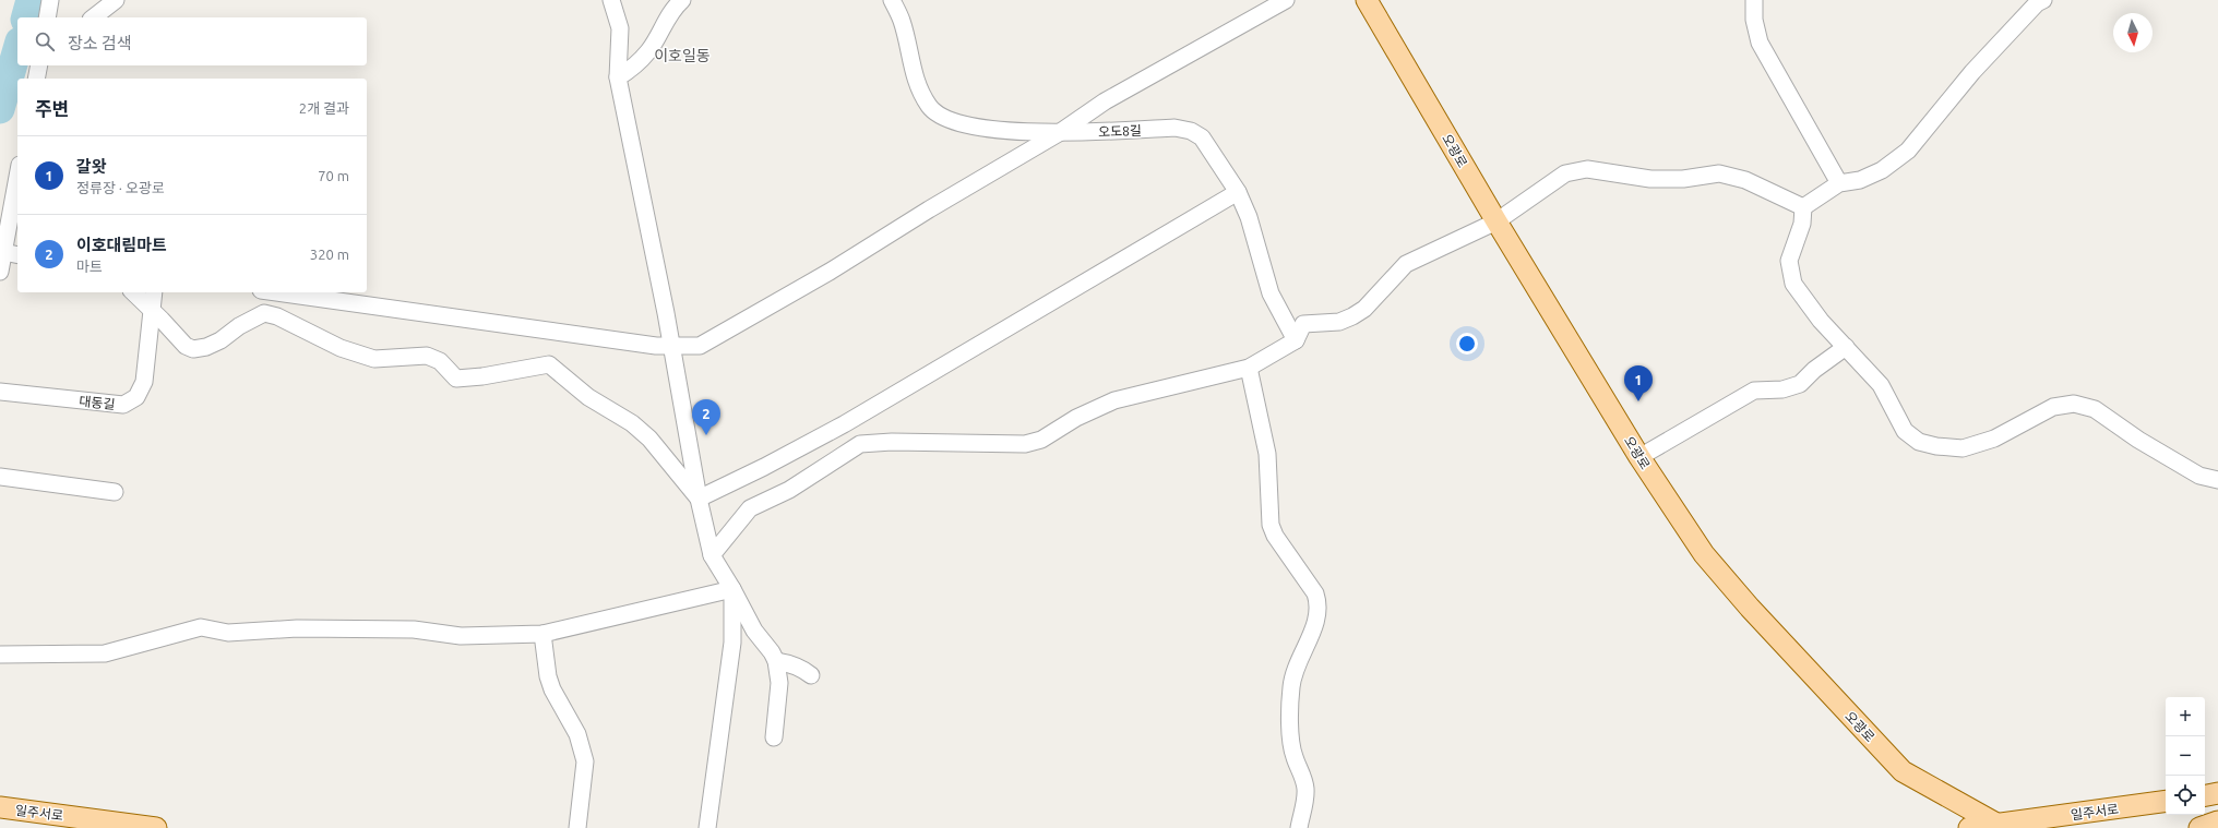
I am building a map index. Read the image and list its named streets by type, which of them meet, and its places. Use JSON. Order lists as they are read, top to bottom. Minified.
{"streets":{"main road":["오광로","일주서로"],"street":["오도8길","대동길"]},"crossings":[["오광로","일주서로"]],"districts":["이호일동"],"north":"bottom","page":{"search":"장소 검색","heading":["주변","2개 결과"],"list":[{"mark":"1","name":"갈왓","note":"정류장 · 오광로","value":"70 m"},{"mark":"2","name":"이호대림마트","note":"마트","value":"320 m"}],"pins":["1","2"],"map_buttons":["+","−"]}}
